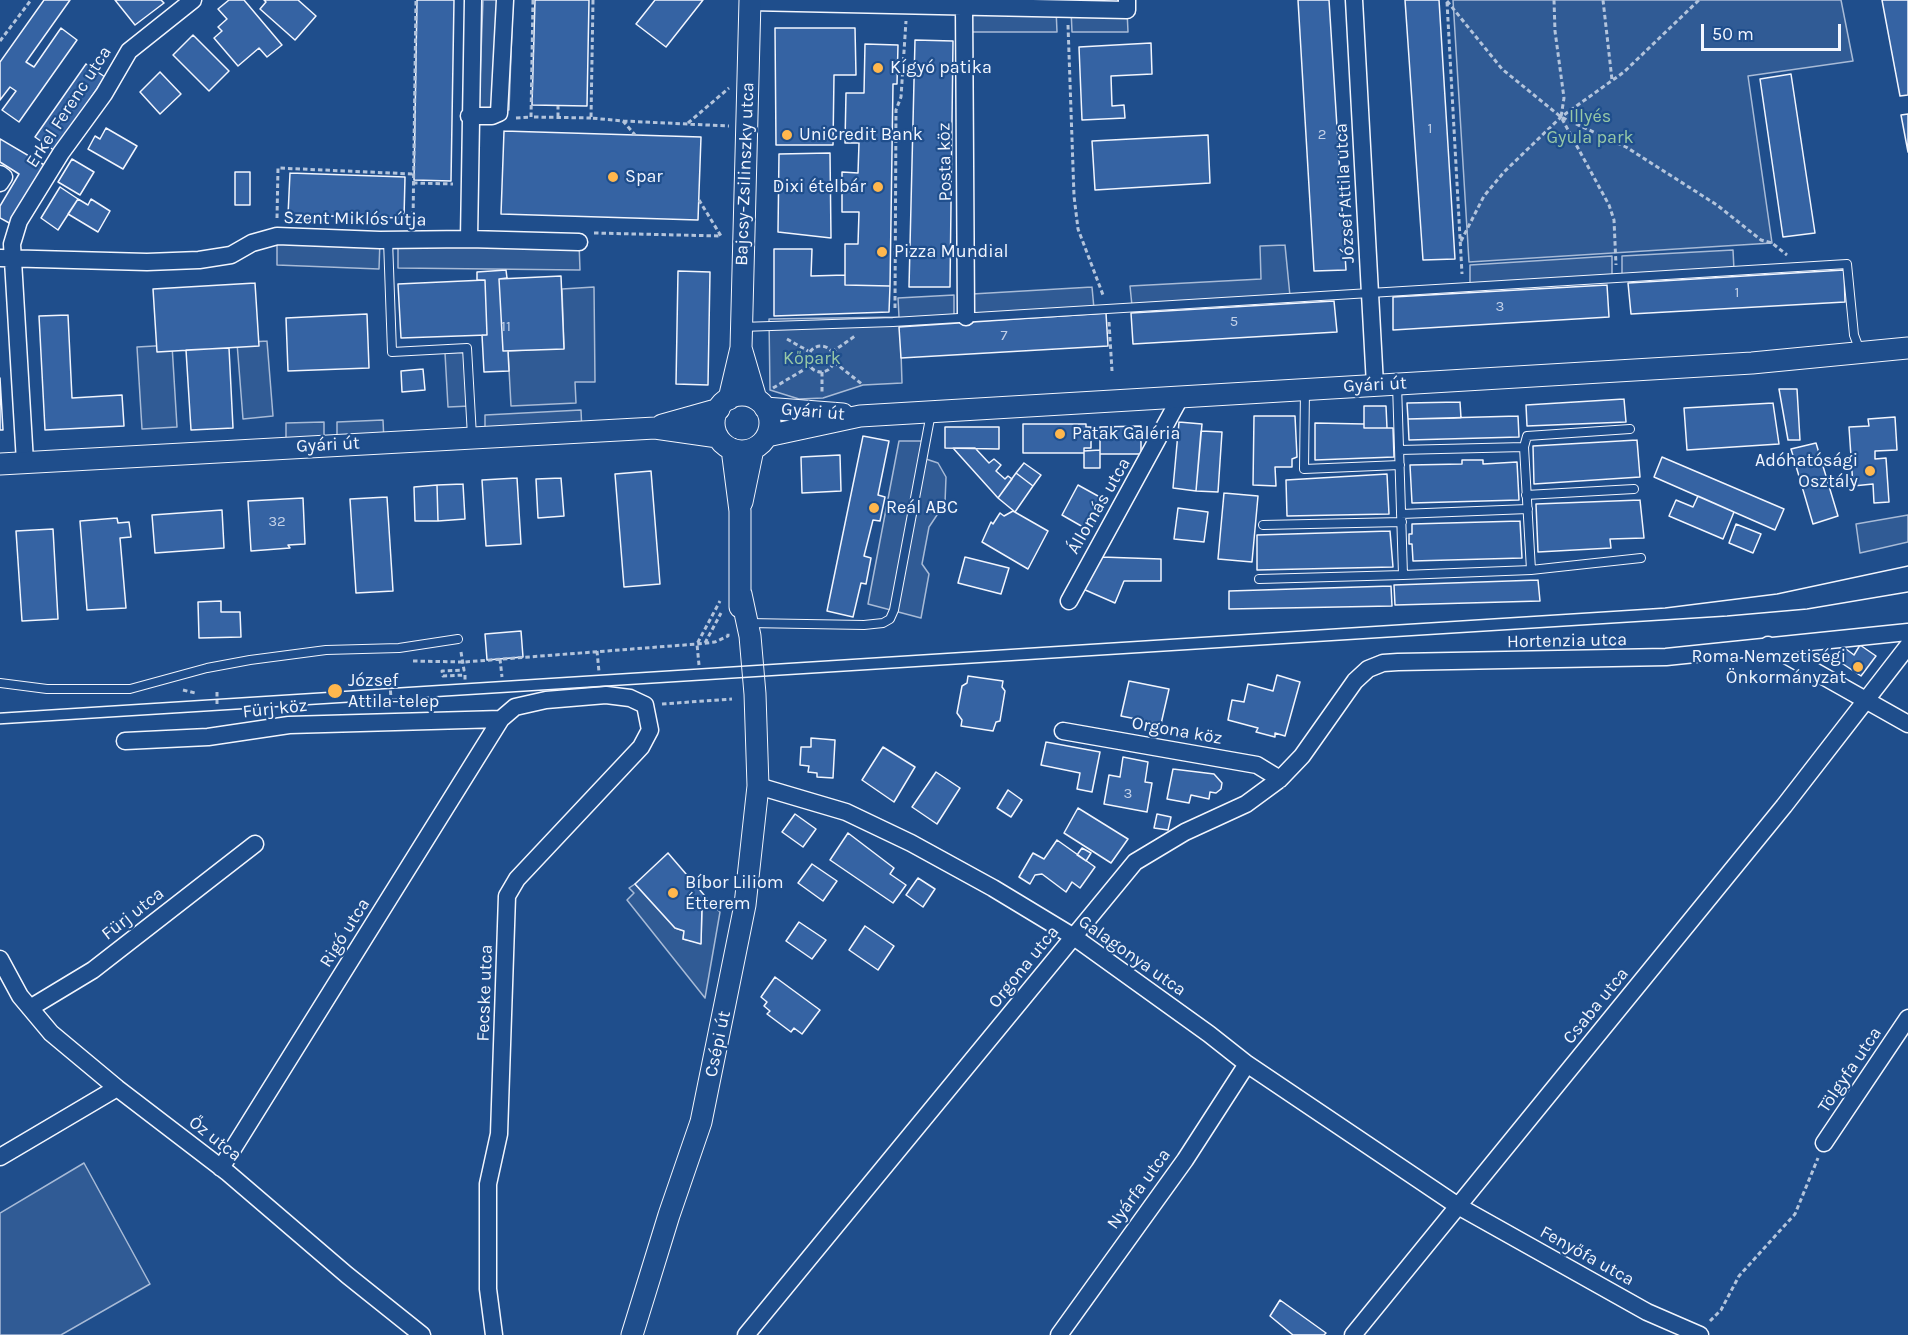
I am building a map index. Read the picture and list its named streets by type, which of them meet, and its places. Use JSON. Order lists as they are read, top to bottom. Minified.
{"streets":{"street":["Erkel Ferenc utca","Posta köz","Bajcsy-Zsilinszky utca","József Attila utca","Szent Miklós útja","Gyári út","Állomás utca","Hortenzia utca","Fürj köz","Orgona köz","Fürj utca","Rigó utca","Galagonya utca","Orgona utca","Fecske utca","Csaba utca","Csépi út","Tölgyfa utca","Őz utca","Nyárfa utca","Fenyőfa utca"]},"crossings":[["Erkel Ferenc utca","Szent Miklós útja"],["Erkel Ferenc utca","Gyári út"],["Bajcsy-Zsilinszky utca","Gyári út"],["Bajcsy-Zsilinszky utca","Csépi út"],["József Attila utca","Gyári út"],["Gyári út","Állomás utca"],["Gyári út","Csépi út"],["Hortenzia utca","Orgona utca"],["Fürj köz","Rigó utca"],["Orgona köz","Orgona utca"],["Fürj utca","Őz utca"],["Rigó utca","Őz utca"],["Galagonya utca","Orgona utca"],["Galagonya utca","Csaba utca"],["Galagonya utca","Csépi út"],["Galagonya utca","Nyárfa utca"],["Galagonya utca","Fenyőfa utca"],["Csaba utca","Fenyőfa utca"]],"parks":["Illyés Gyula park","Kőpark"],"places":["Kígyó patika","UniCredit Bank","Spar","Dixi ételbár","Pizza Mundial","Patak Galéria","Adóhatósági Osztály","Reál ABC","Roma Nemzetiségi Önkormányzat","József Attila-telep","Bíbor Liliom Étterem"],"house_numbers":["1","2","1","3","5","11","7","32","3"],"scale_bar":"50 m"}
